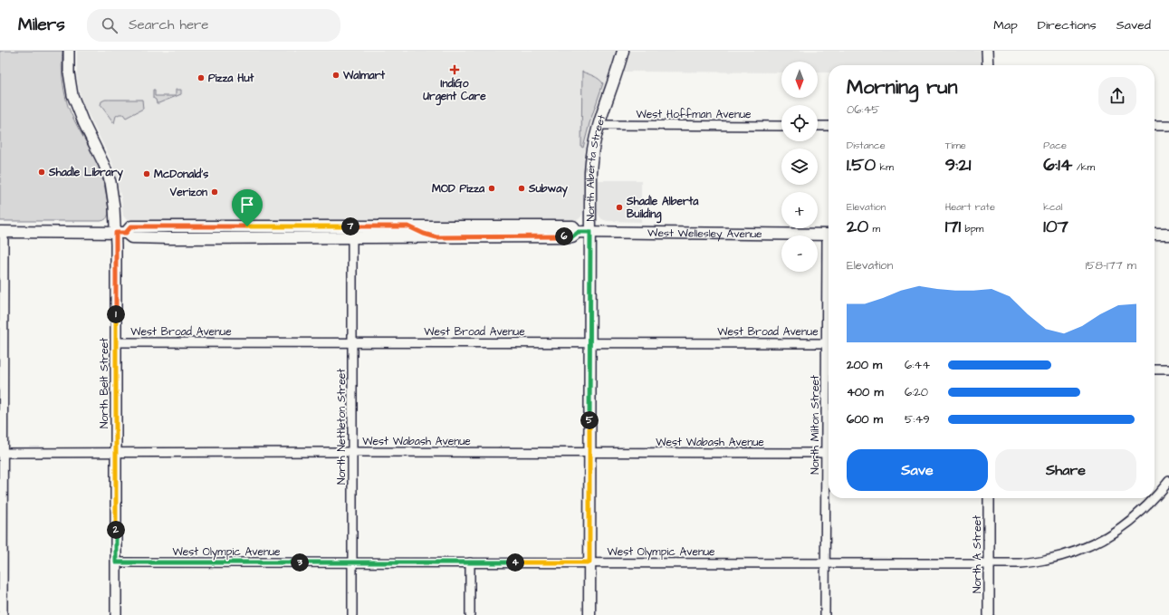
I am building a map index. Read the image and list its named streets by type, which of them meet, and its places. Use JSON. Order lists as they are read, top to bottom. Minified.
{"streets":{"main road":["North Alberta Street","West Wellesley Avenue"],"street":["West Hoffman Avenue","West Broad Avenue","North Belt Street","North Milton Street","North Nettleton Street","West Wabash Avenue","West Olympic Avenue","North A Street"]},"crossings":[["West Hoffman Avenue","North Alberta Street"],["North Alberta Street","West Wellesley Avenue"],["North Alberta Street","West Broad Avenue"],["North Alberta Street","West Wabash Avenue"],["North Alberta Street","West Olympic Avenue"],["West Wellesley Avenue","North Belt Street"],["West Wellesley Avenue","North Nettleton Street"],["West Broad Avenue","North Belt Street"],["West Broad Avenue","North Nettleton Street"],["North Belt Street","West Wabash Avenue"],["North Belt Street","West Olympic Avenue"],["North Milton Street","West Olympic Avenue"],["North Nettleton Street","West Wabash Avenue"],["North Nettleton Street","West Olympic Avenue"],["West Olympic Avenue","North A Street"]],"places":{"health":["IndiGo Urgent Care"],"other":["Walmart","Pizza Hut","Shadle Library","McDonald's","MOD Pizza","Subway","Verizon","Shadle Alberta Building"]},"north":"bottom","page":{"header":"Milers","search":"Search here","nav":["Map","Directions","Saved"],"map_buttons":["+","−"],"heading":["Morning run","06:45"],"stats":[["Distance","1.50 km"],["Time","9:21"],["Pace","6:14 /km"],["Elevation","20 m"],["Heart rate","171 bpm"],["kcal","107"]],"pins":["7","6","1","5","2","3","4"],"chart":["Elevation","158–177 m"],"list":[{"name":"200 m","note":"6:44"},{"name":"400 m","note":"6:20"},{"name":"600 m","note":"5:49"}],"buttons":["Save","Share"]}}
